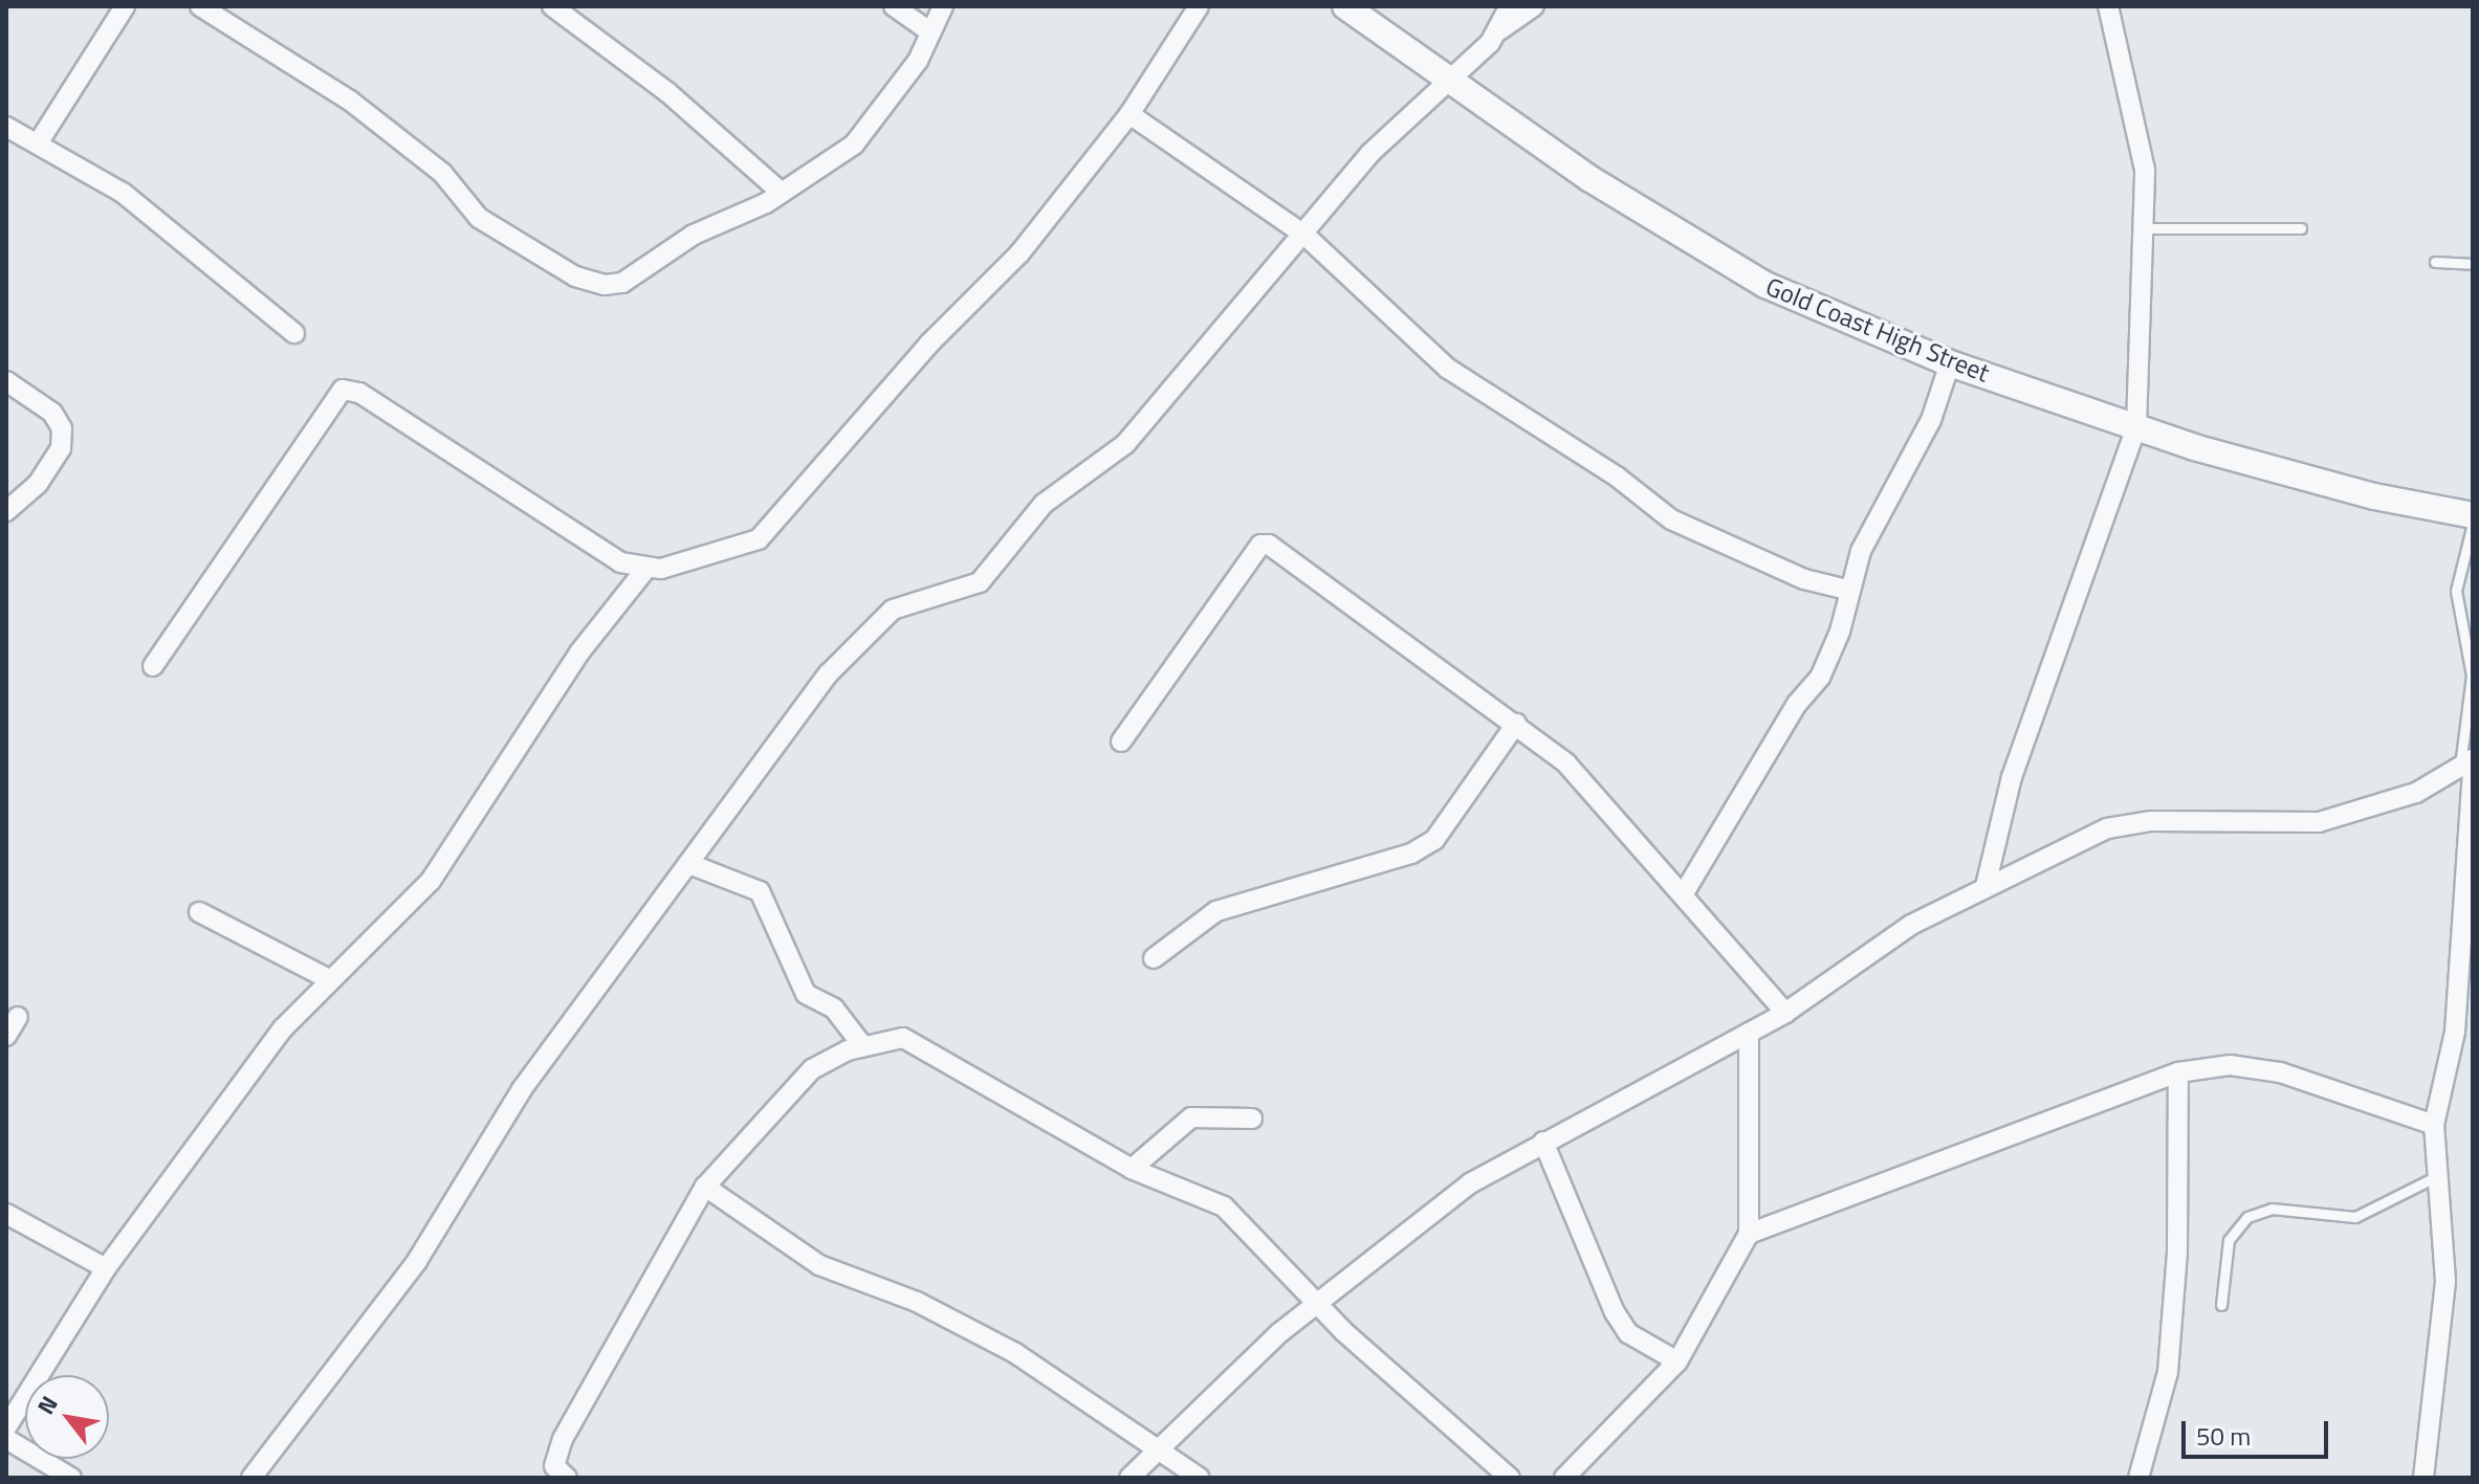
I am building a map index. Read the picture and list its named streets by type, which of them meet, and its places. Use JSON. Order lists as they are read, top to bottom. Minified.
{"streets":{"street":["Gold Coast High Street"]},"scale_bar":"50 m","north":"top left"}
